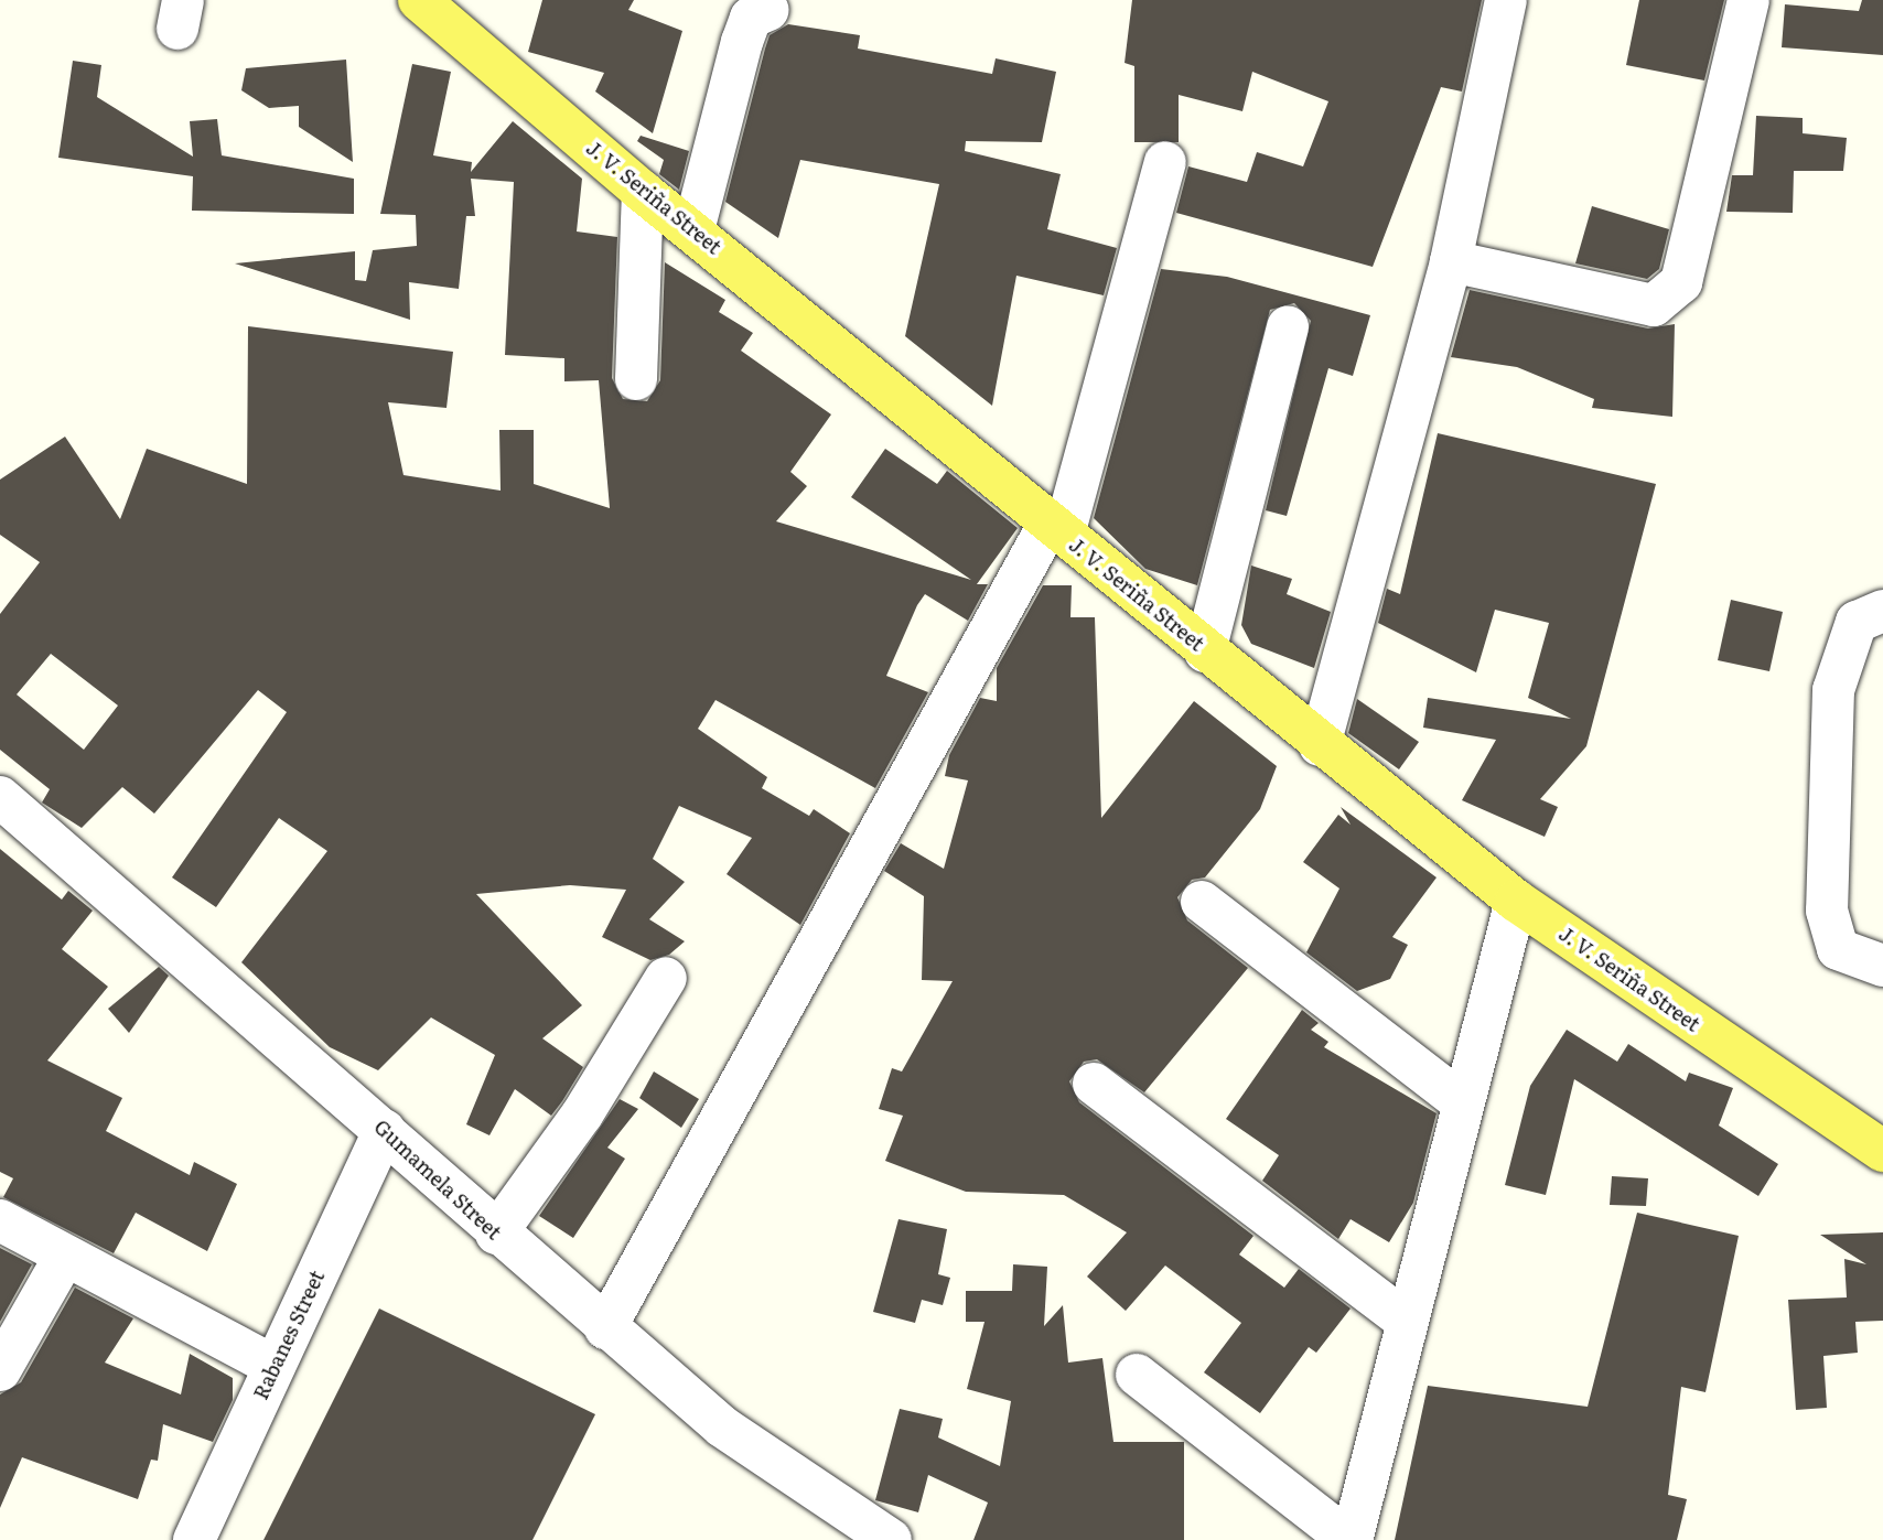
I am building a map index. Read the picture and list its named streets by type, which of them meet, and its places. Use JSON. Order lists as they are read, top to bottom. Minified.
{"streets":{"main road":["J. V. Seriña Street"],"street":["Gumamela Street","Rabanes Street"]},"crossings":[["Gumamela Street","Rabanes Street"]]}
